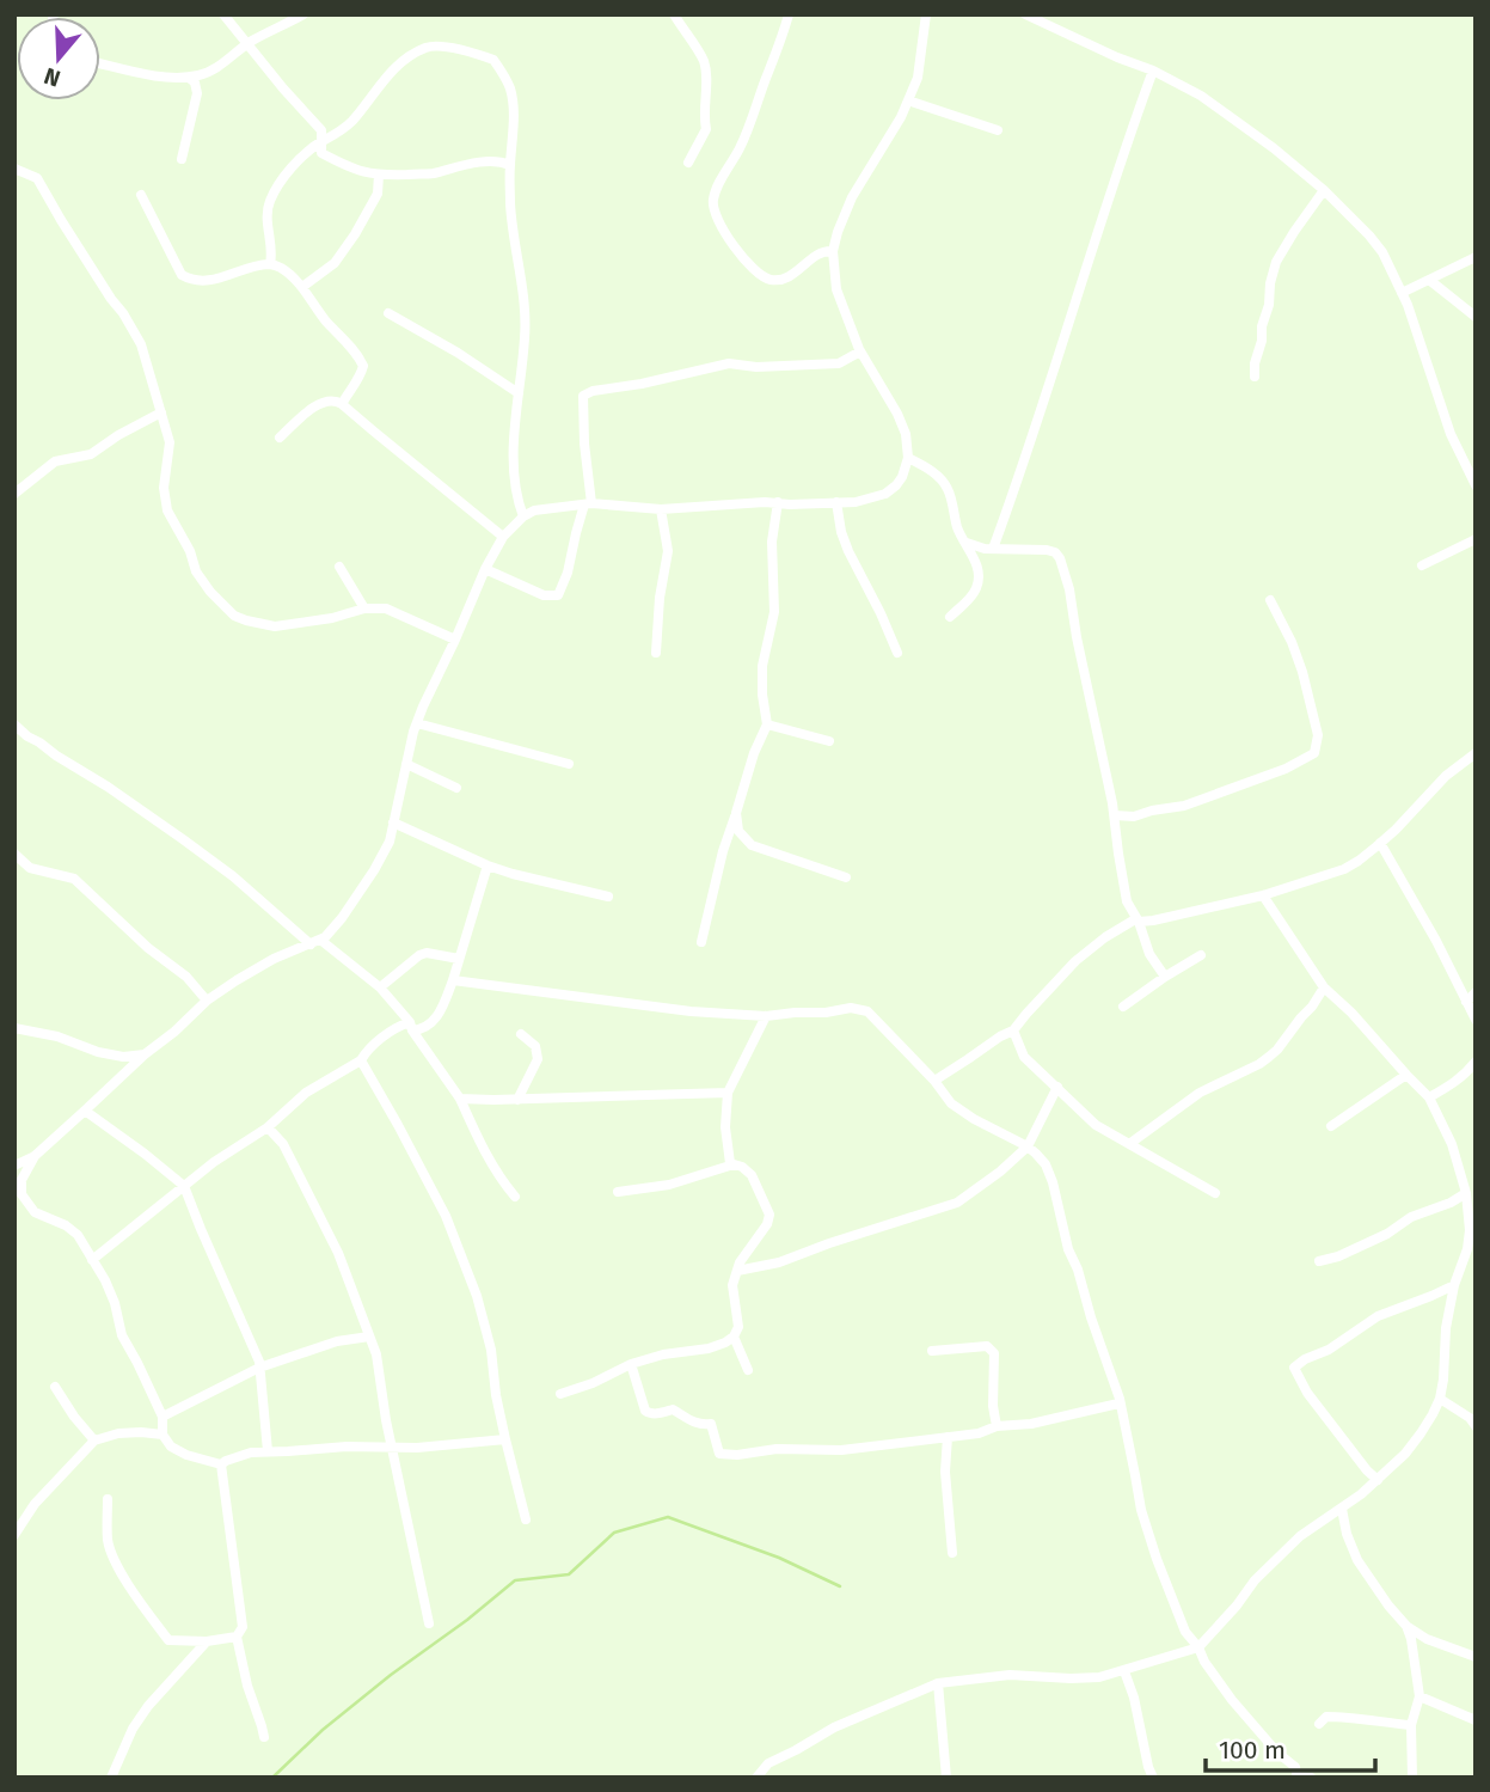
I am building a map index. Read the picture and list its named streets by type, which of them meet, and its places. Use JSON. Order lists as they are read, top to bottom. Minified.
{"scale_bar":"100 m","north":"bottom"}
